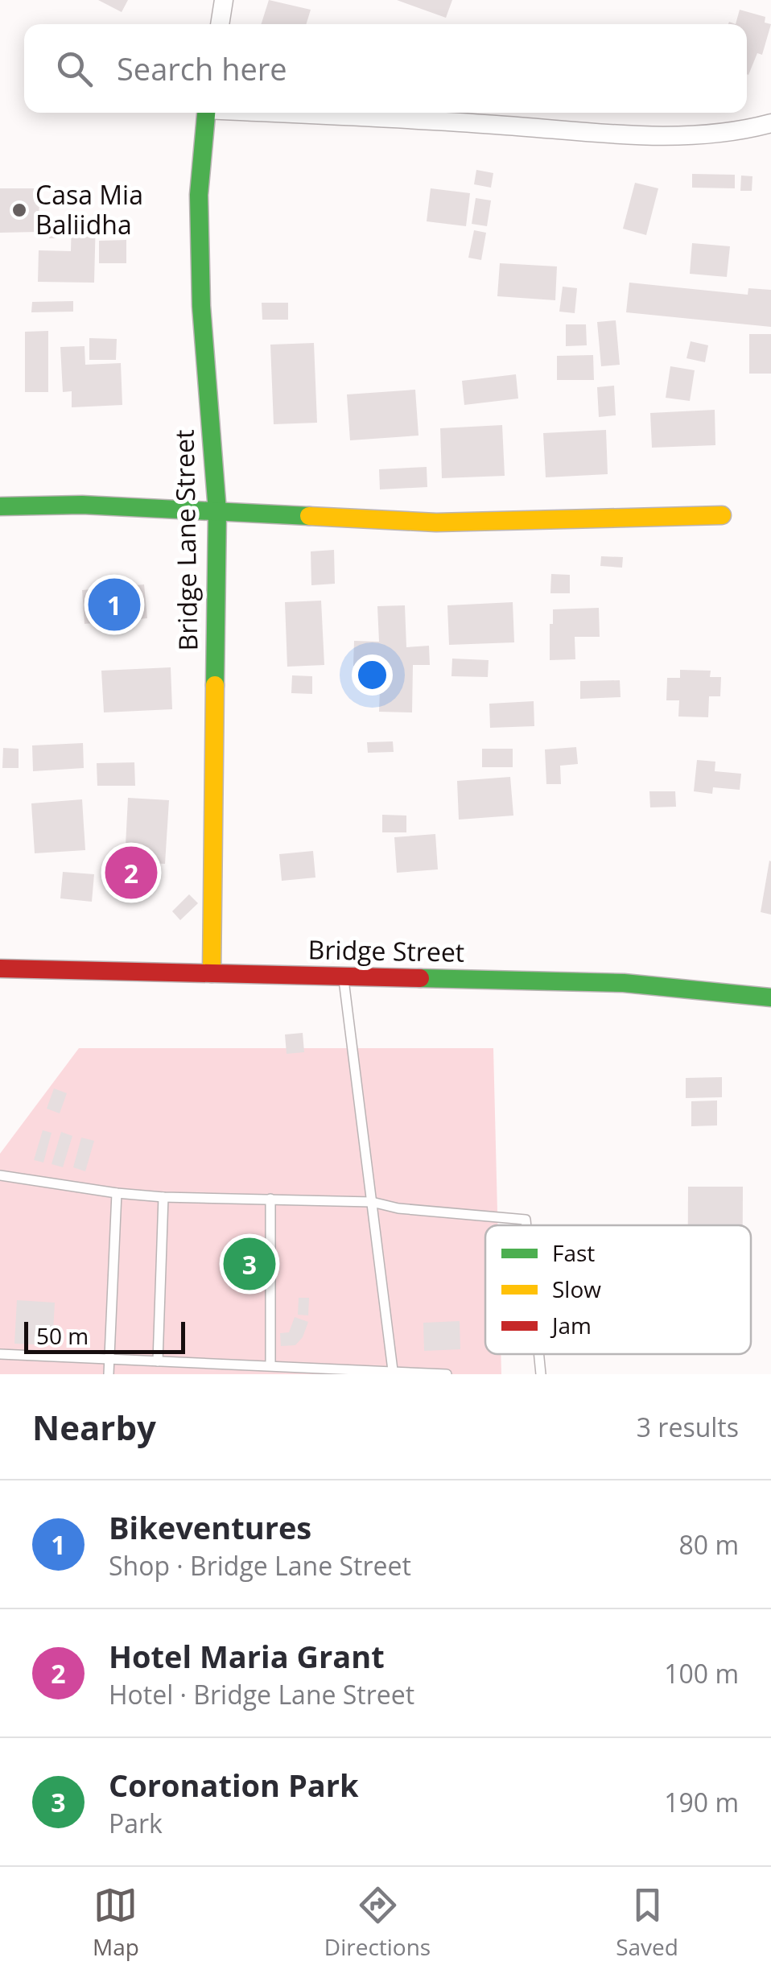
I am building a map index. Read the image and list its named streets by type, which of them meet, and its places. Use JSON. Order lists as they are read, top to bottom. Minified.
{"streets":{"street":["Bridge Lane Street","Bridge Street"]},"crossings":[["Bridge Lane Street","Bridge Street"]],"places":["Casa Mia Baliidha"],"legend":["Fast","Slow","Jam"],"scale_bar":"50 m","page":{"search":"Search here","pins":["1","2","3"],"scale":"50 m","heading":["Nearby","3 results"],"list":[{"mark":"1","name":"Bikeventures","note":"Shop · Bridge Lane Street","value":"80 m"},{"mark":"2","name":"Hotel Maria Grant","note":"Hotel · Bridge Lane Street","value":"100 m"},{"mark":"3","name":"Coronation Park","note":"Park","value":"190 m"}],"nav":["Map","Directions","Saved"]}}
